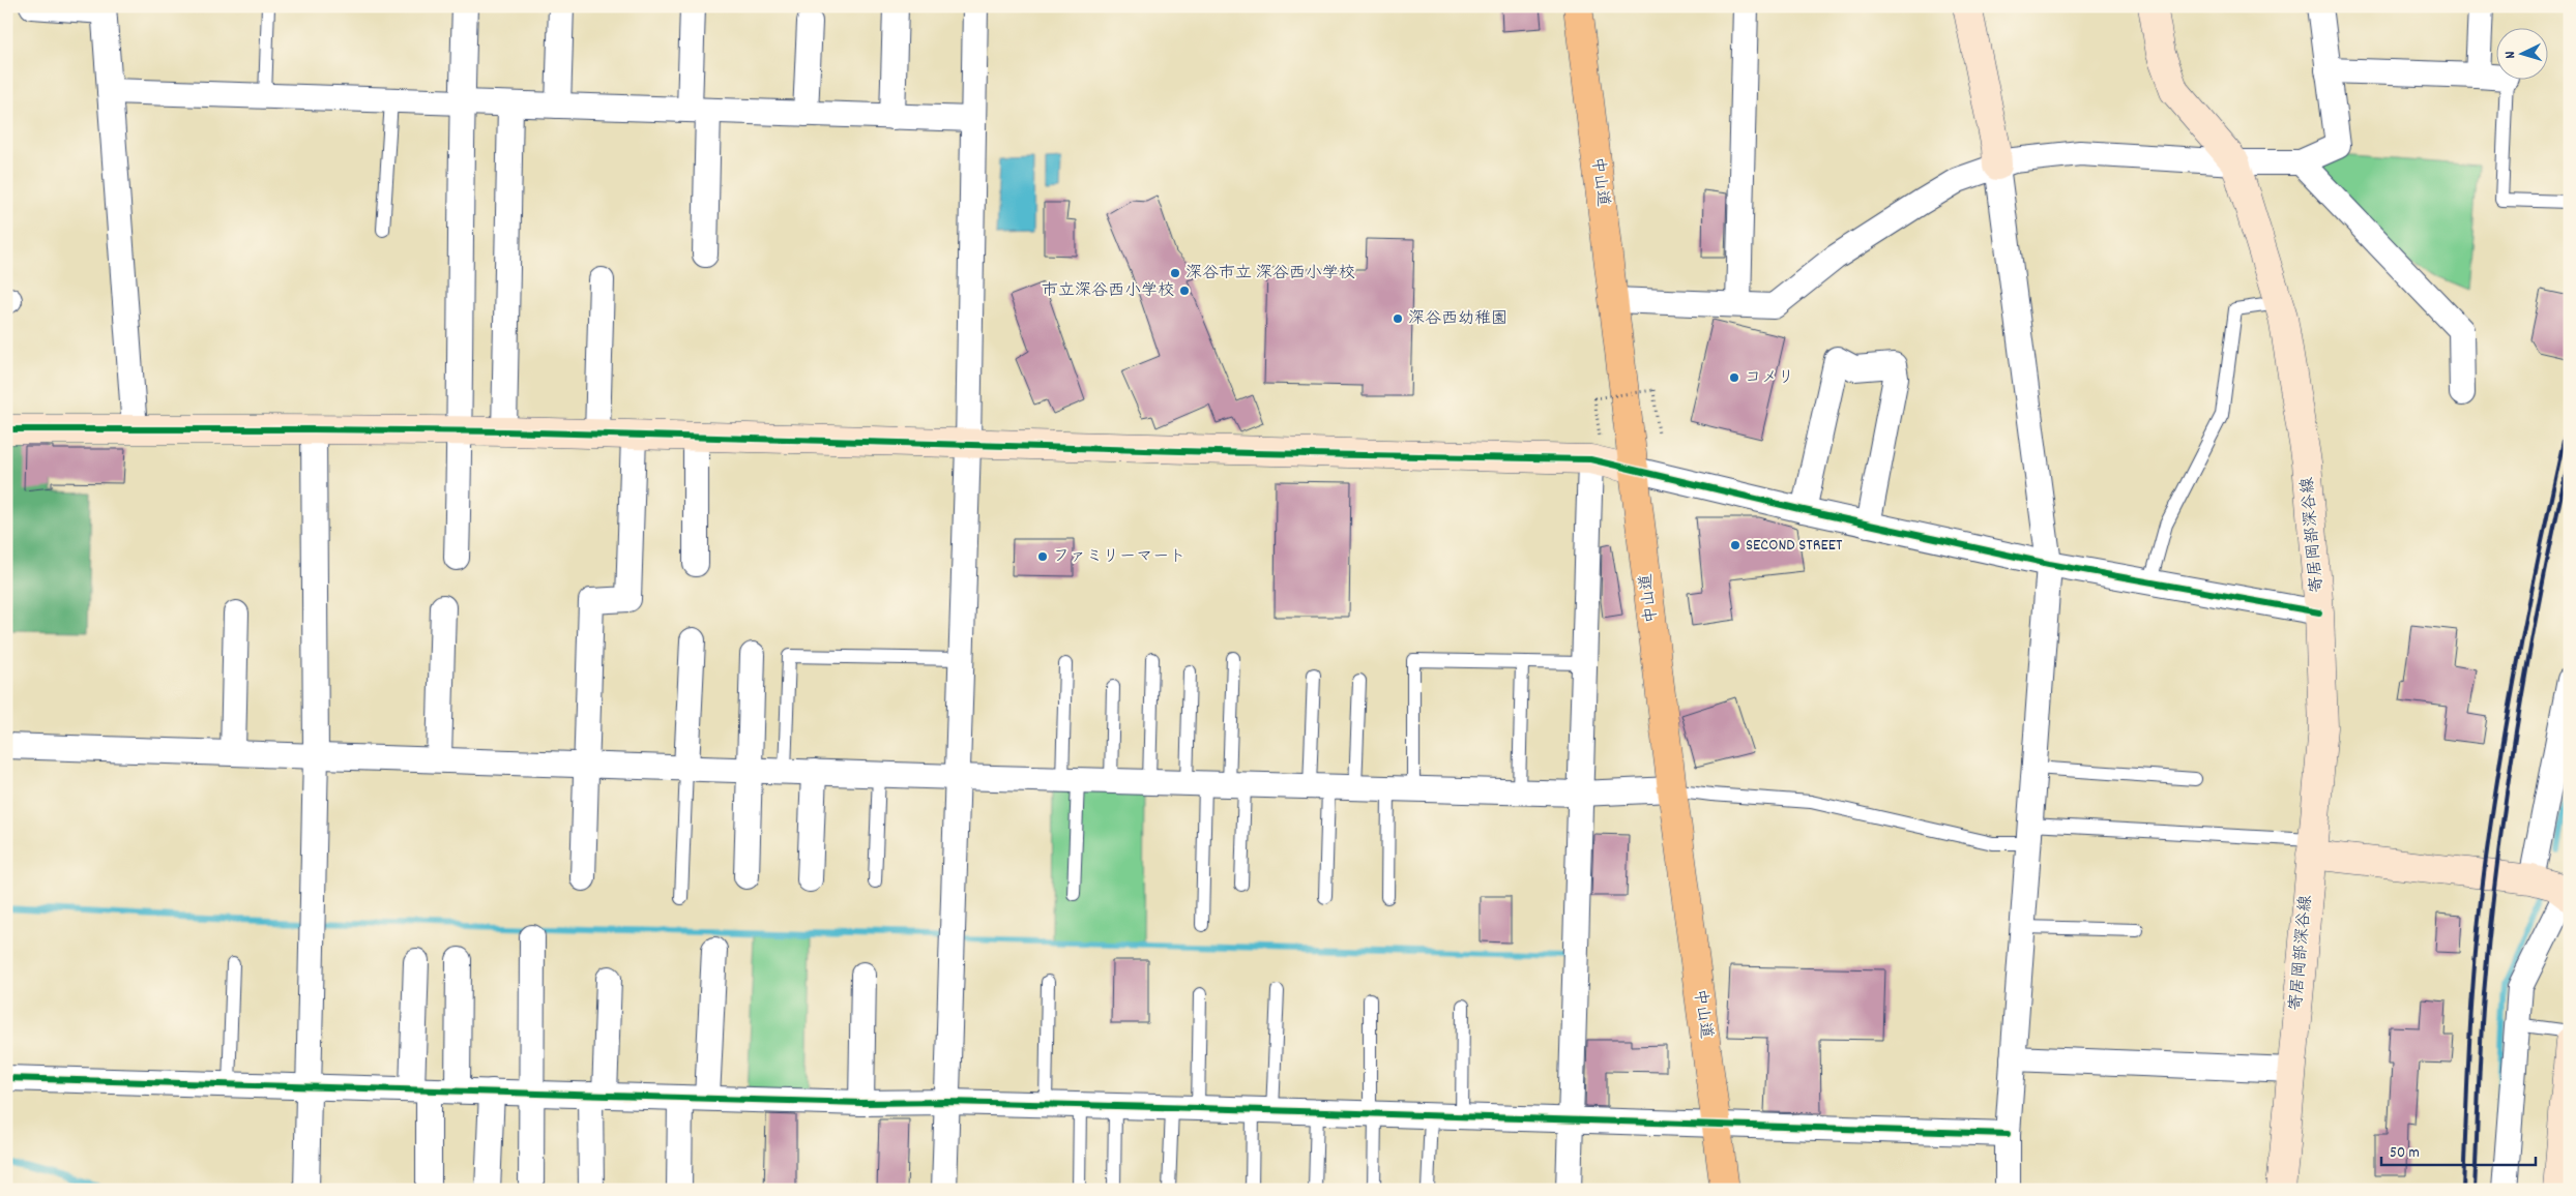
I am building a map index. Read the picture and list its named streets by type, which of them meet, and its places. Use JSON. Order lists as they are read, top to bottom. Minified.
{"streets":{"highway":["中山道"],"street":["寄居岡部深谷線"]},"places":["深谷市立 深谷西小学校","市立深谷西小学校","深谷西幼稚園","コメリ","SECOND STREET","ファミリーマート"],"scale_bar":"50 m","north":"left"}
